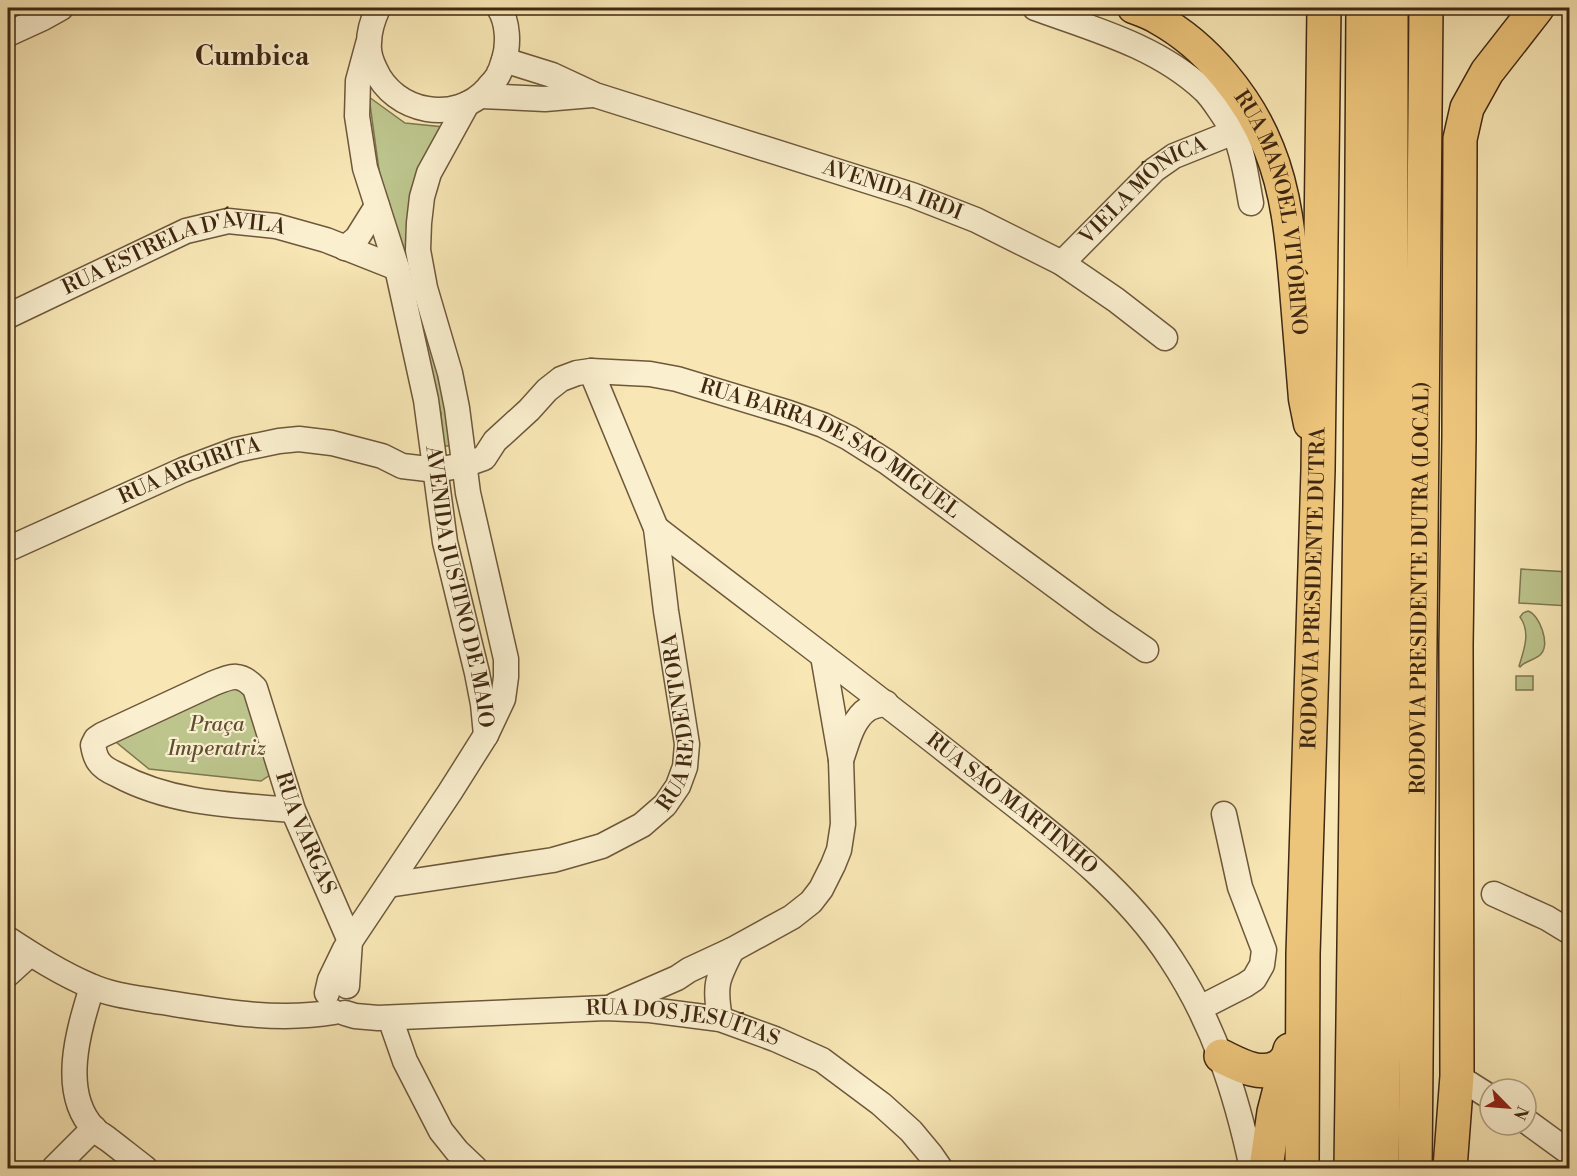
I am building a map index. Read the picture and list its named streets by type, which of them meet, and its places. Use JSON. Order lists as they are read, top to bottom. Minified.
{"streets":{"highway":["RODOVIA PRESIDENTE DUTRA","RODOVIA PRESIDENTE DUTRA (LOCAL)"],"main road":["RUA MANOEL VITÓRINO"],"street":["AVENIDA IRDI","VIELA MÔNICA","RUA ESTRELA D'ÁVILA","RUA BARRA DE SÃO MIGUEL","RUA ARGIRITA","AVENIDA JUSTINO DE MAIO","RUA REDENTORA","RUA SÃO MARTINHO","RUA VARGAS","RUA DOS JESUÍTAS"]},"crossings":[["AVENIDA IRDI","VIELA MÔNICA"],["AVENIDA IRDI","AVENIDA JUSTINO DE MAIO"],["RUA MANOEL VITÓRINO","RODOVIA PRESIDENTE DUTRA"],["RUA ESTRELA D'ÁVILA","AVENIDA JUSTINO DE MAIO"],["RUA BARRA DE SÃO MIGUEL","RUA ARGIRITA"],["RUA BARRA DE SÃO MIGUEL","AVENIDA JUSTINO DE MAIO"],["RUA BARRA DE SÃO MIGUEL","RUA REDENTORA"],["RUA ARGIRITA","AVENIDA JUSTINO DE MAIO"],["RUA REDENTORA","RUA SÃO MARTINHO"]],"districts":["Cumbica"],"parks":["Praça Imperatriz"],"north":"bottom right"}
